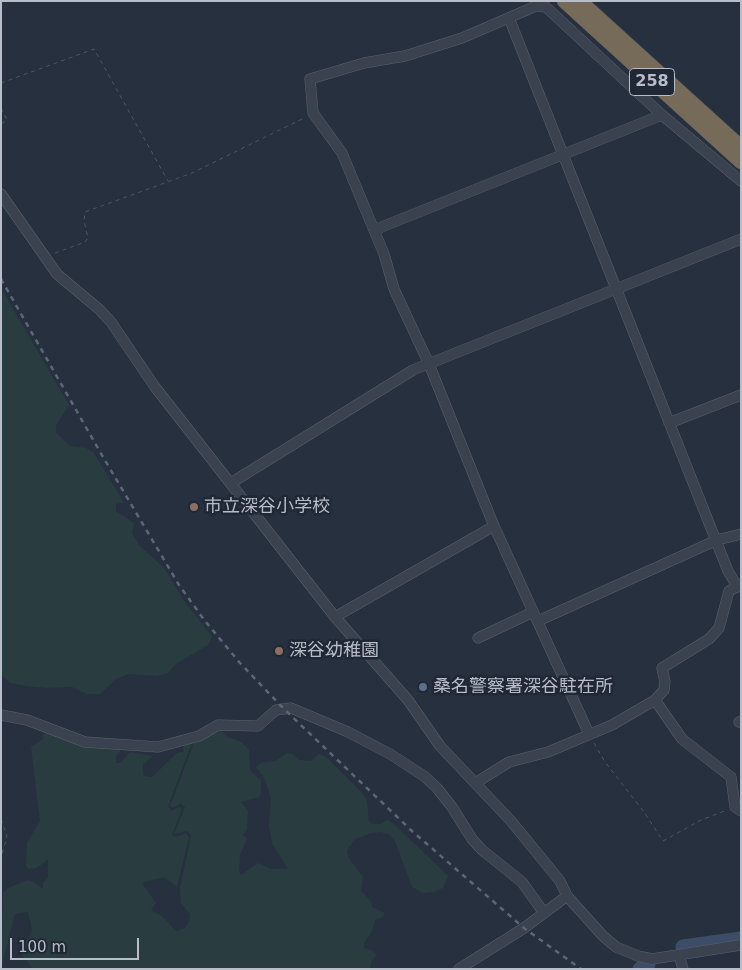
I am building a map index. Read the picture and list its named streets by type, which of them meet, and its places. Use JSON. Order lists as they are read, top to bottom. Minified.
{"streets":{"highway":["258"]},"places":["市立深谷小学校","深谷幼稚園","桑名警察署深谷駐在所"],"scale_bar":"100 m"}
